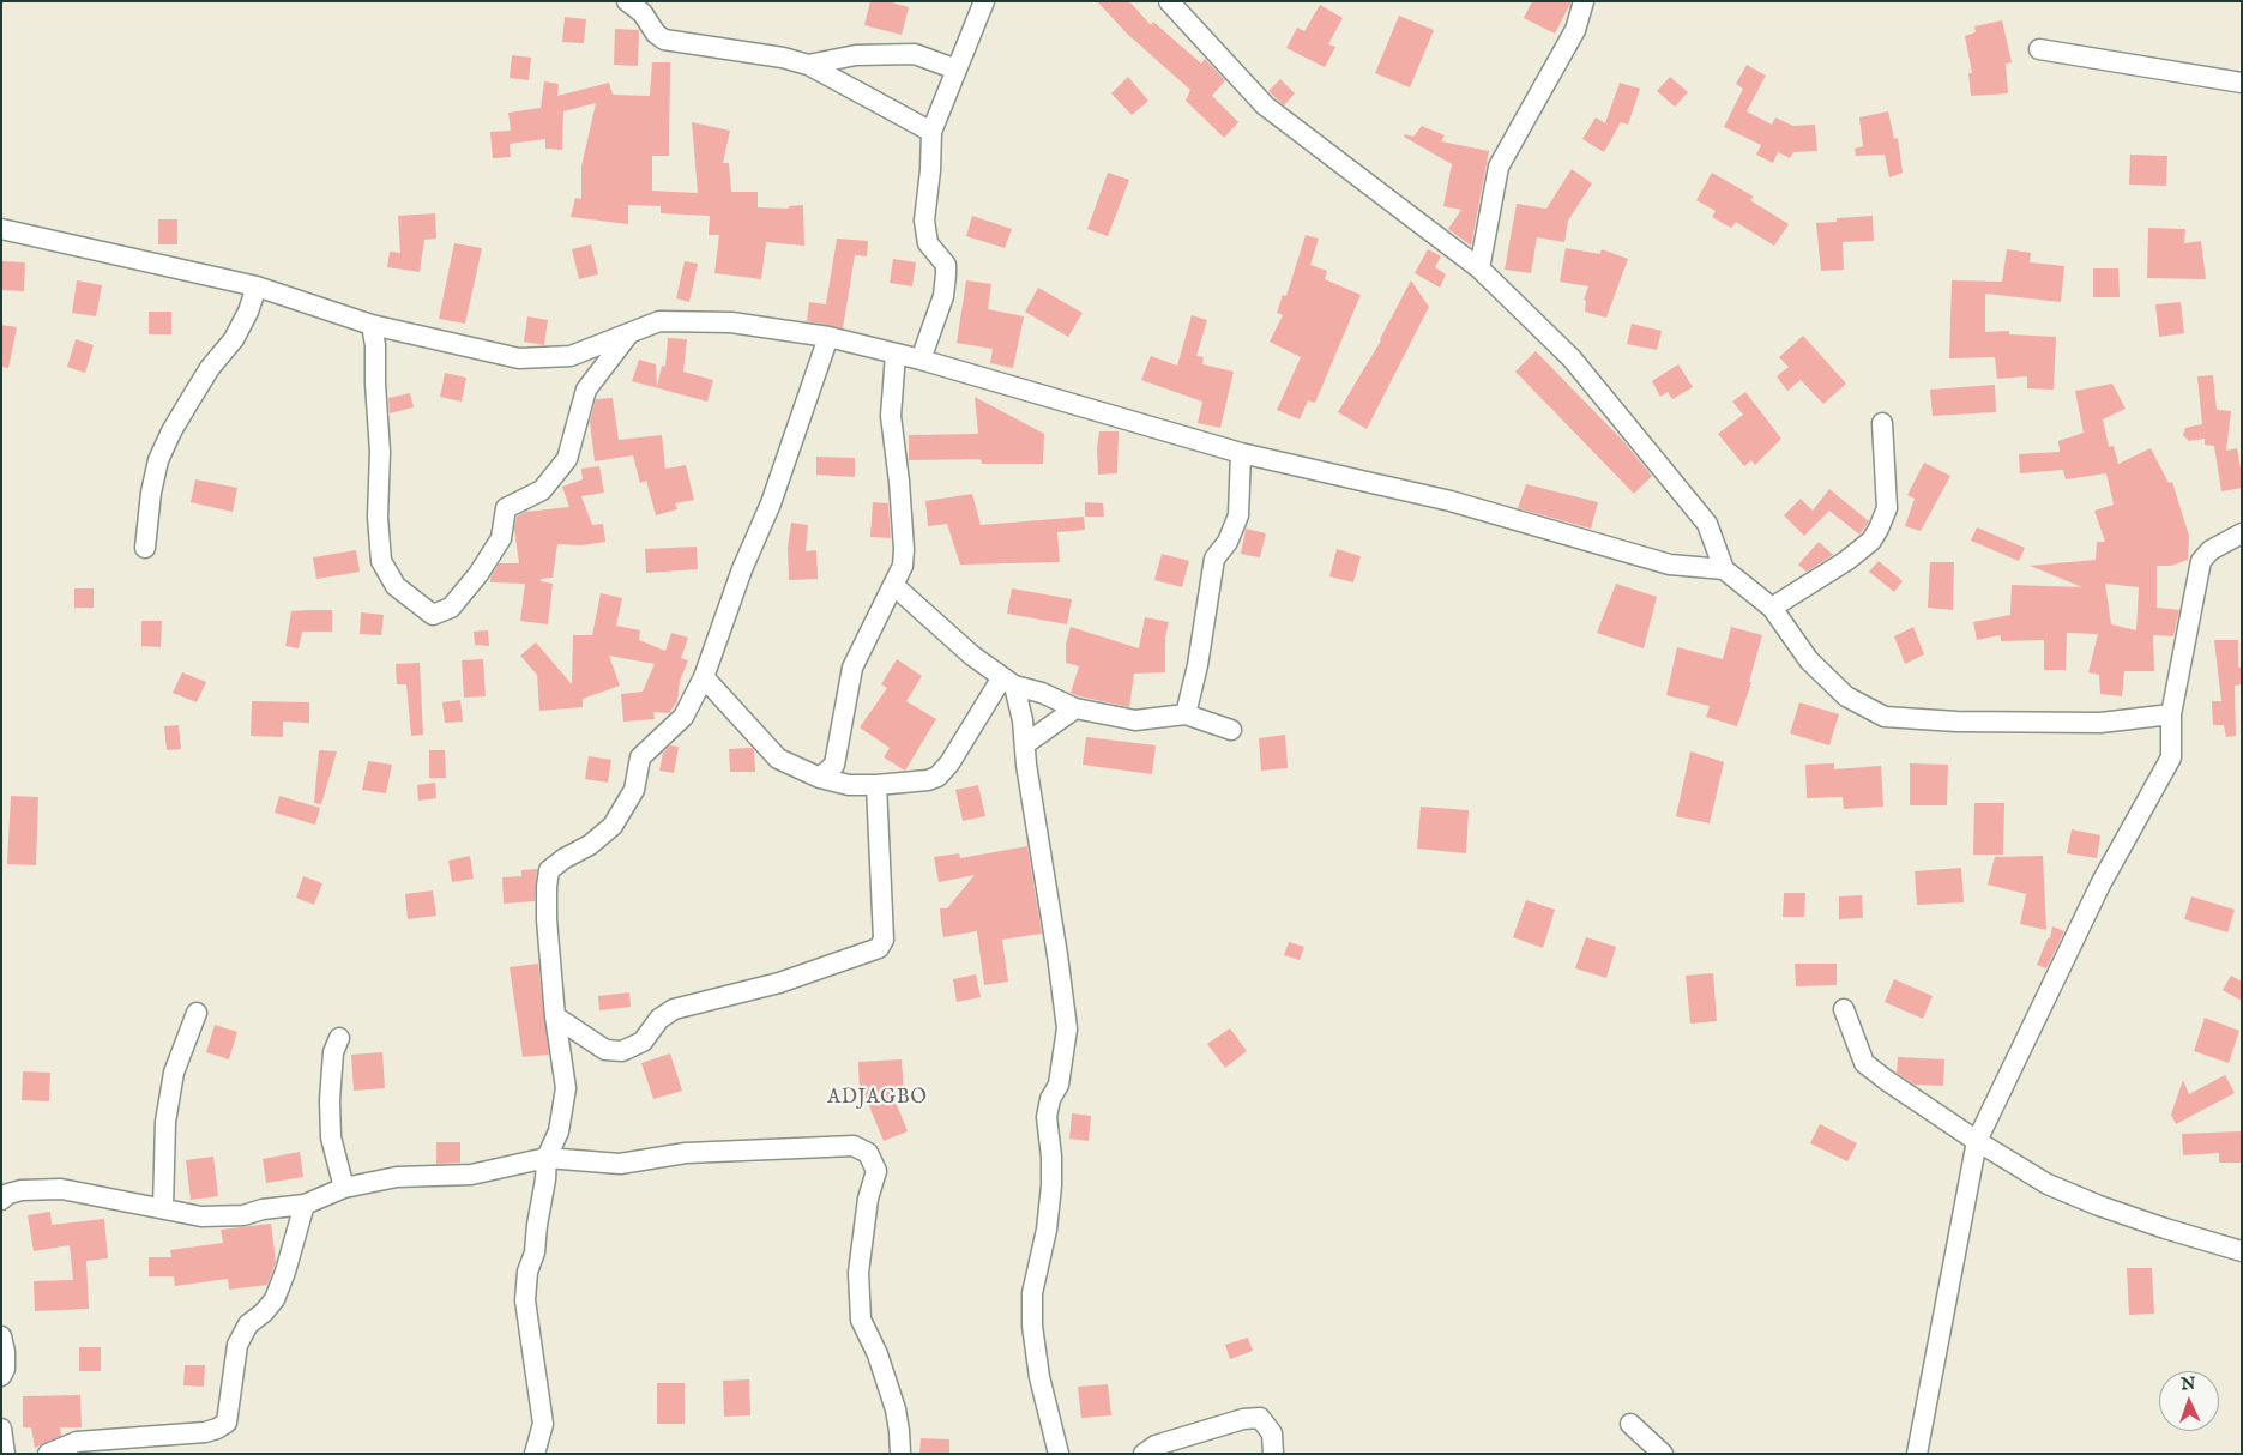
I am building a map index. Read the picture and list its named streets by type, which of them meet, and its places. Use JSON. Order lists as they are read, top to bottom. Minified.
{"districts":["ADJAGBO"],"north":"top"}
